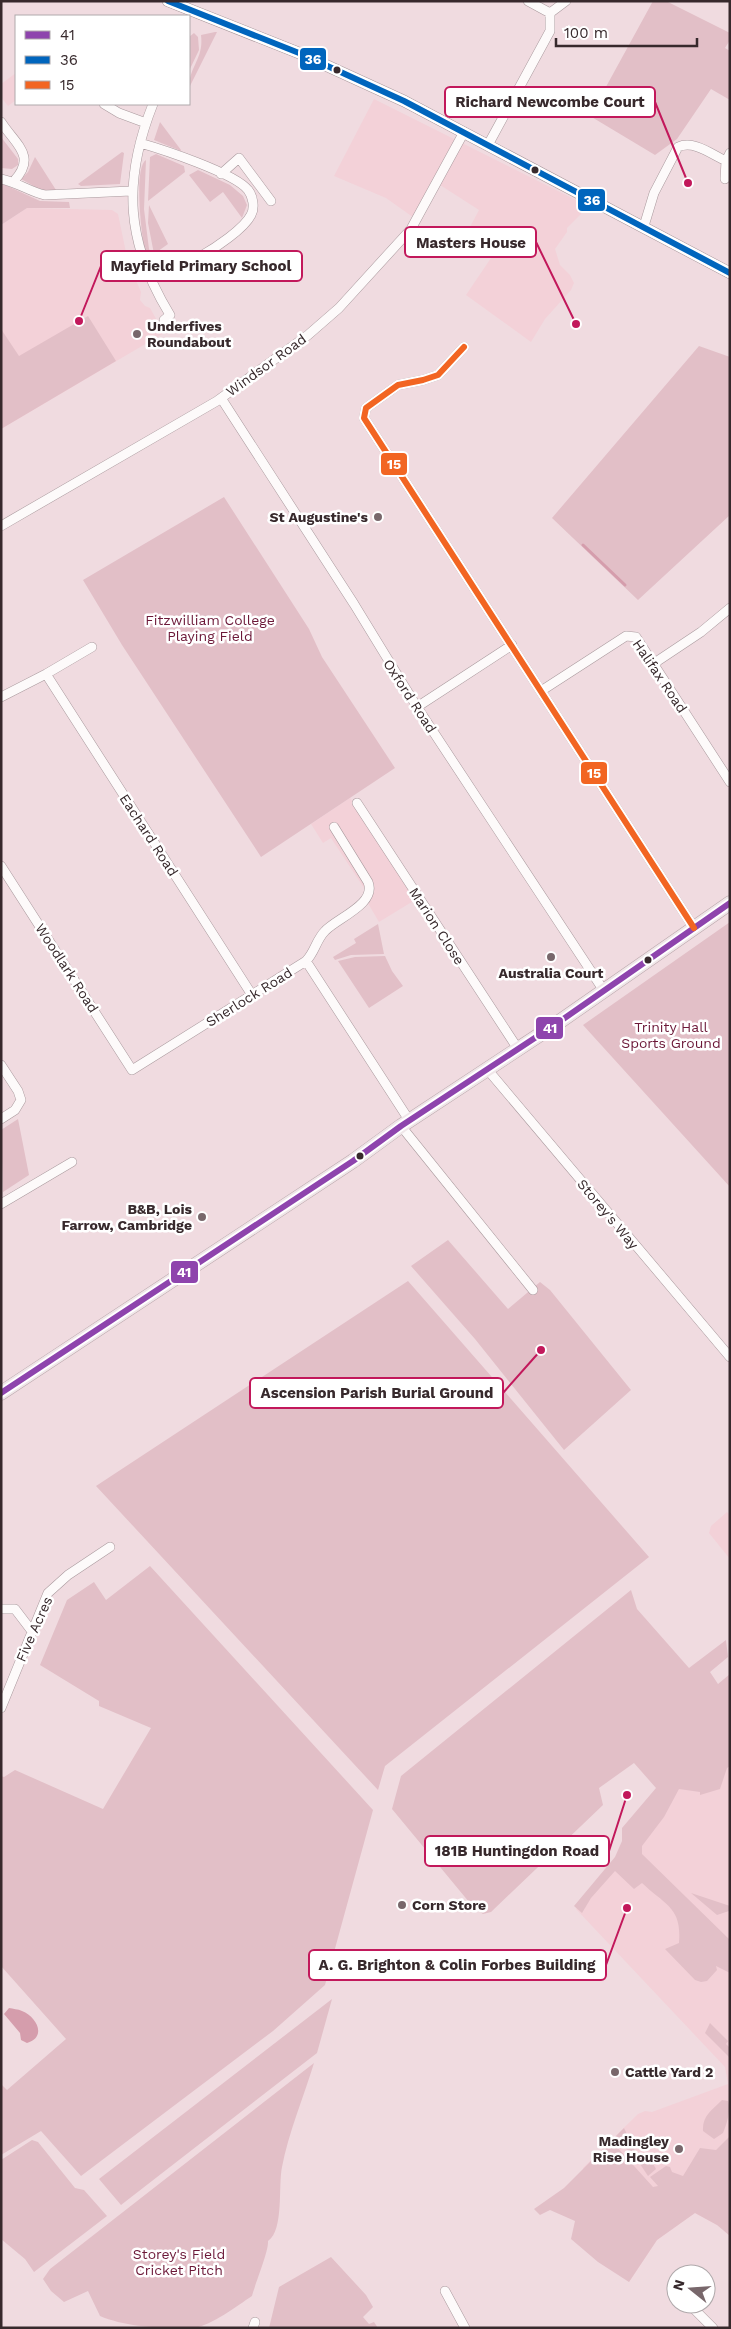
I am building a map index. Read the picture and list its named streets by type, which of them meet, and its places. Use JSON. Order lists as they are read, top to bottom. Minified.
{"streets":{"street":["Windsor Road","Halifax Road","Oxford Road","Eachard Road","Marion Close","Woodlark Road","Sherlock Road","Storey's Way","Five Acres"]},"crossings":[["Windsor Road","Oxford Road"],["Eachard Road","Sherlock Road"],["Woodlark Road","Sherlock Road"]],"parks":["Fitzwilliam College Playing Field","Trinity Hall Sports Ground","Storey's Field Cricket Pitch"],"places":["Richard Newcombe Court","Mayfield Primary School","Masters House","Underfives Roundabout","St Augustine's","Australia Court","B&B, Lois Farrow, Cambridge","Ascension Parish Burial Ground","181B Huntingdon Road","Corn Store","A. G. Brighton & Colin Forbes Building","Cattle Yard 2","Madingley Rise House"],"lines":["transit line 36","transit line 15","transit line 41"],"legend":["41","36","15"],"scale_bar":"100 m","north":"left"}
